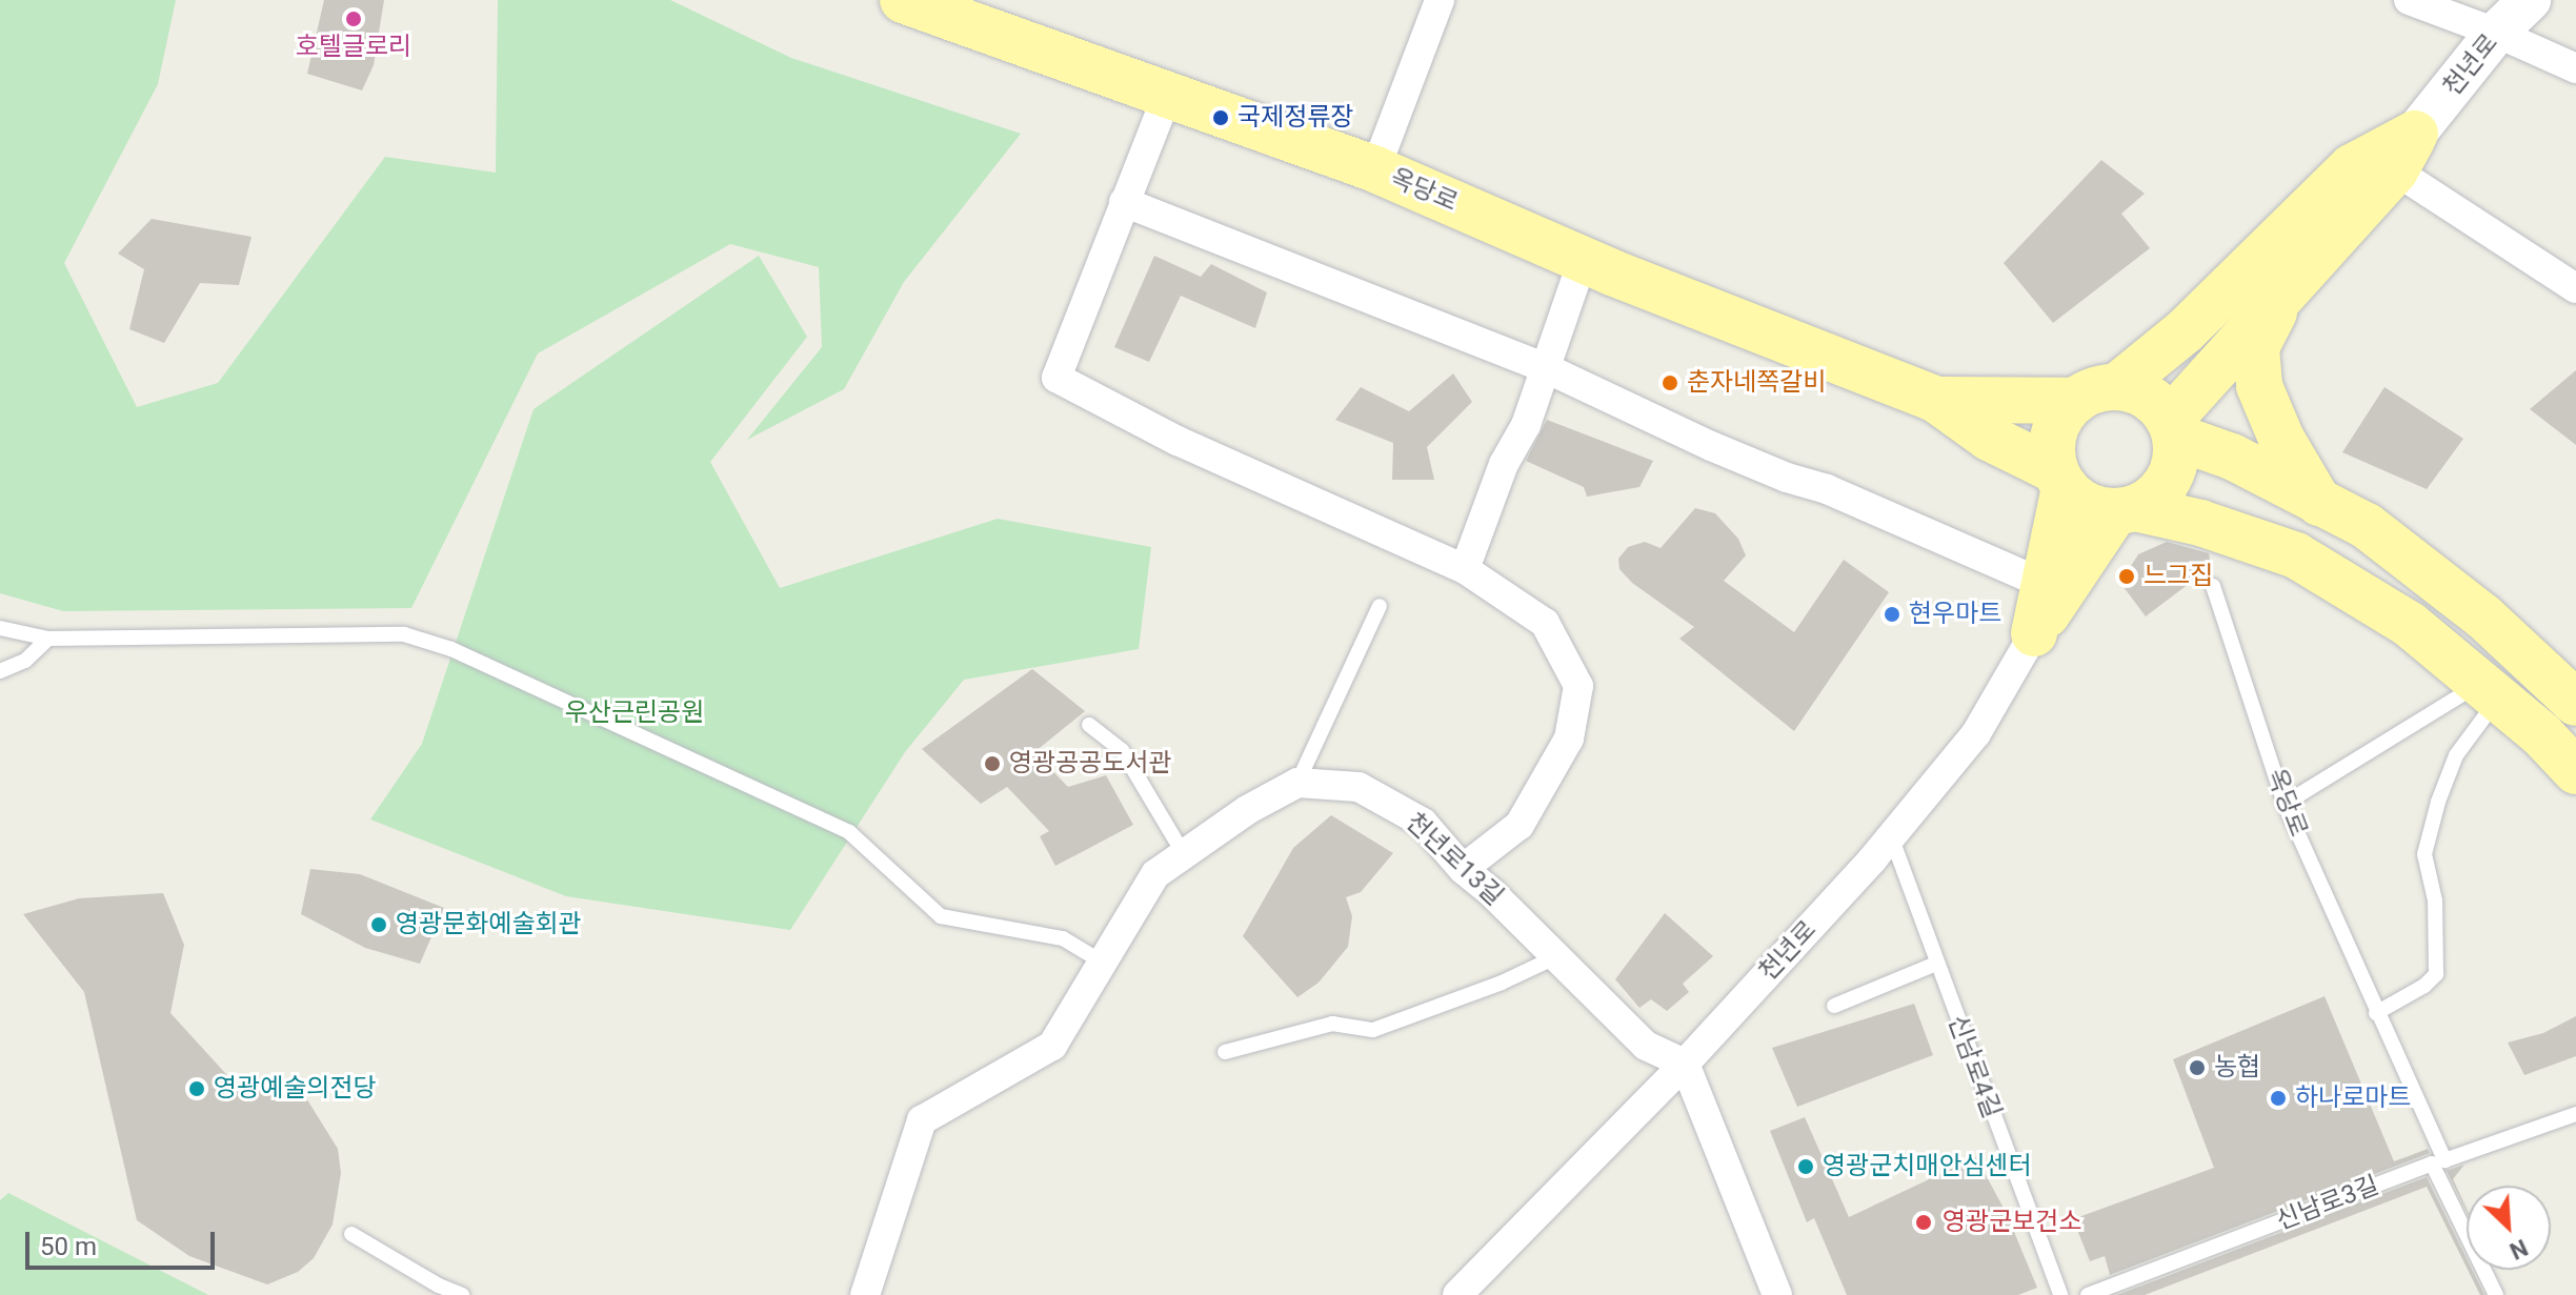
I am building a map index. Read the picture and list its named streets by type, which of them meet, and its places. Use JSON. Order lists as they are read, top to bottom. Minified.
{"streets":{"main road":["천년로","옥당로"],"street":["천년로13길"],"lane":["신남로4길","신남로3길"]},"crossings":[["천년로","천년로13길"],["천년로","신남로4길"],["옥당로","신남로3길"]],"parks":["우산근린공원"],"places":["호텔글로리","국제정류장","춘자네쪽갈비","느그집","현우마트","영광공공도서관","영광문화예술회관","농협","영광예술의전당","하나로마트","영광군치매안심센터","영광군보건소"],"scale_bar":"50 m","north":"bottom right"}
